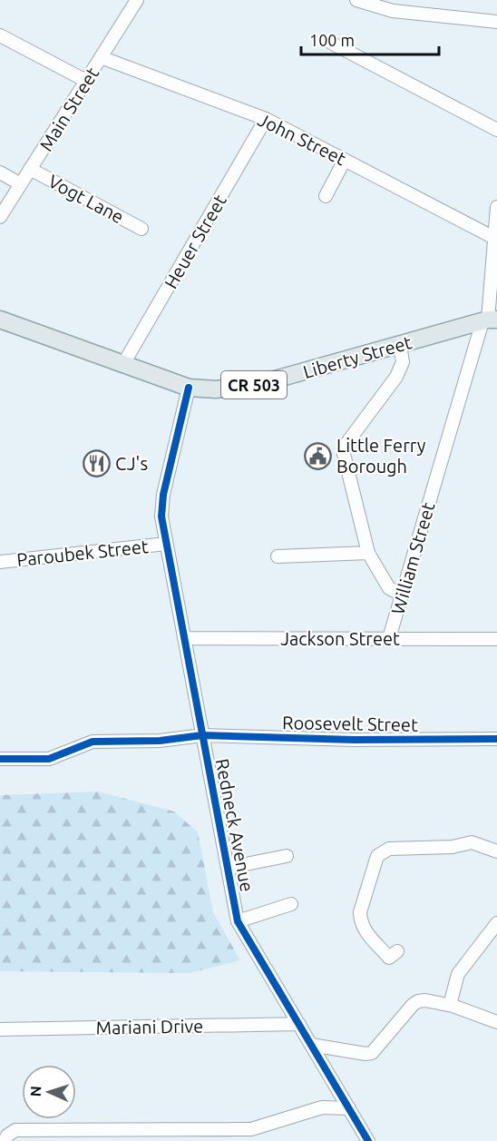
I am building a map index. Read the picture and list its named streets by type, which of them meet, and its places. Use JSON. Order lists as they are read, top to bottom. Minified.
{"streets":{"main road":["Liberty Street","CR 503"],"street":["Main Street","John Street","Vogt Lane","Heuer Street","Paroubek Street","William Street","Jackson Street","Roosevelt Street","Redneck Avenue","Mariani Drive"]},"crossings":[["Main Street","John Street"],["Main Street","Vogt Lane"],["John Street","Heuer Street"],["John Street","William Street"],["Heuer Street","Liberty Street"],["Liberty Street","William Street"],["Liberty Street","Redneck Avenue"],["Paroubek Street","Redneck Avenue"],["William Street","Jackson Street"],["Jackson Street","Redneck Avenue"],["Roosevelt Street","Redneck Avenue"],["Redneck Avenue","Mariani Drive"]],"places":{"public building":["Little Ferry Borough"],"restaurant":["CJ's"]},"scale_bar":"100 m","north":"left"}
